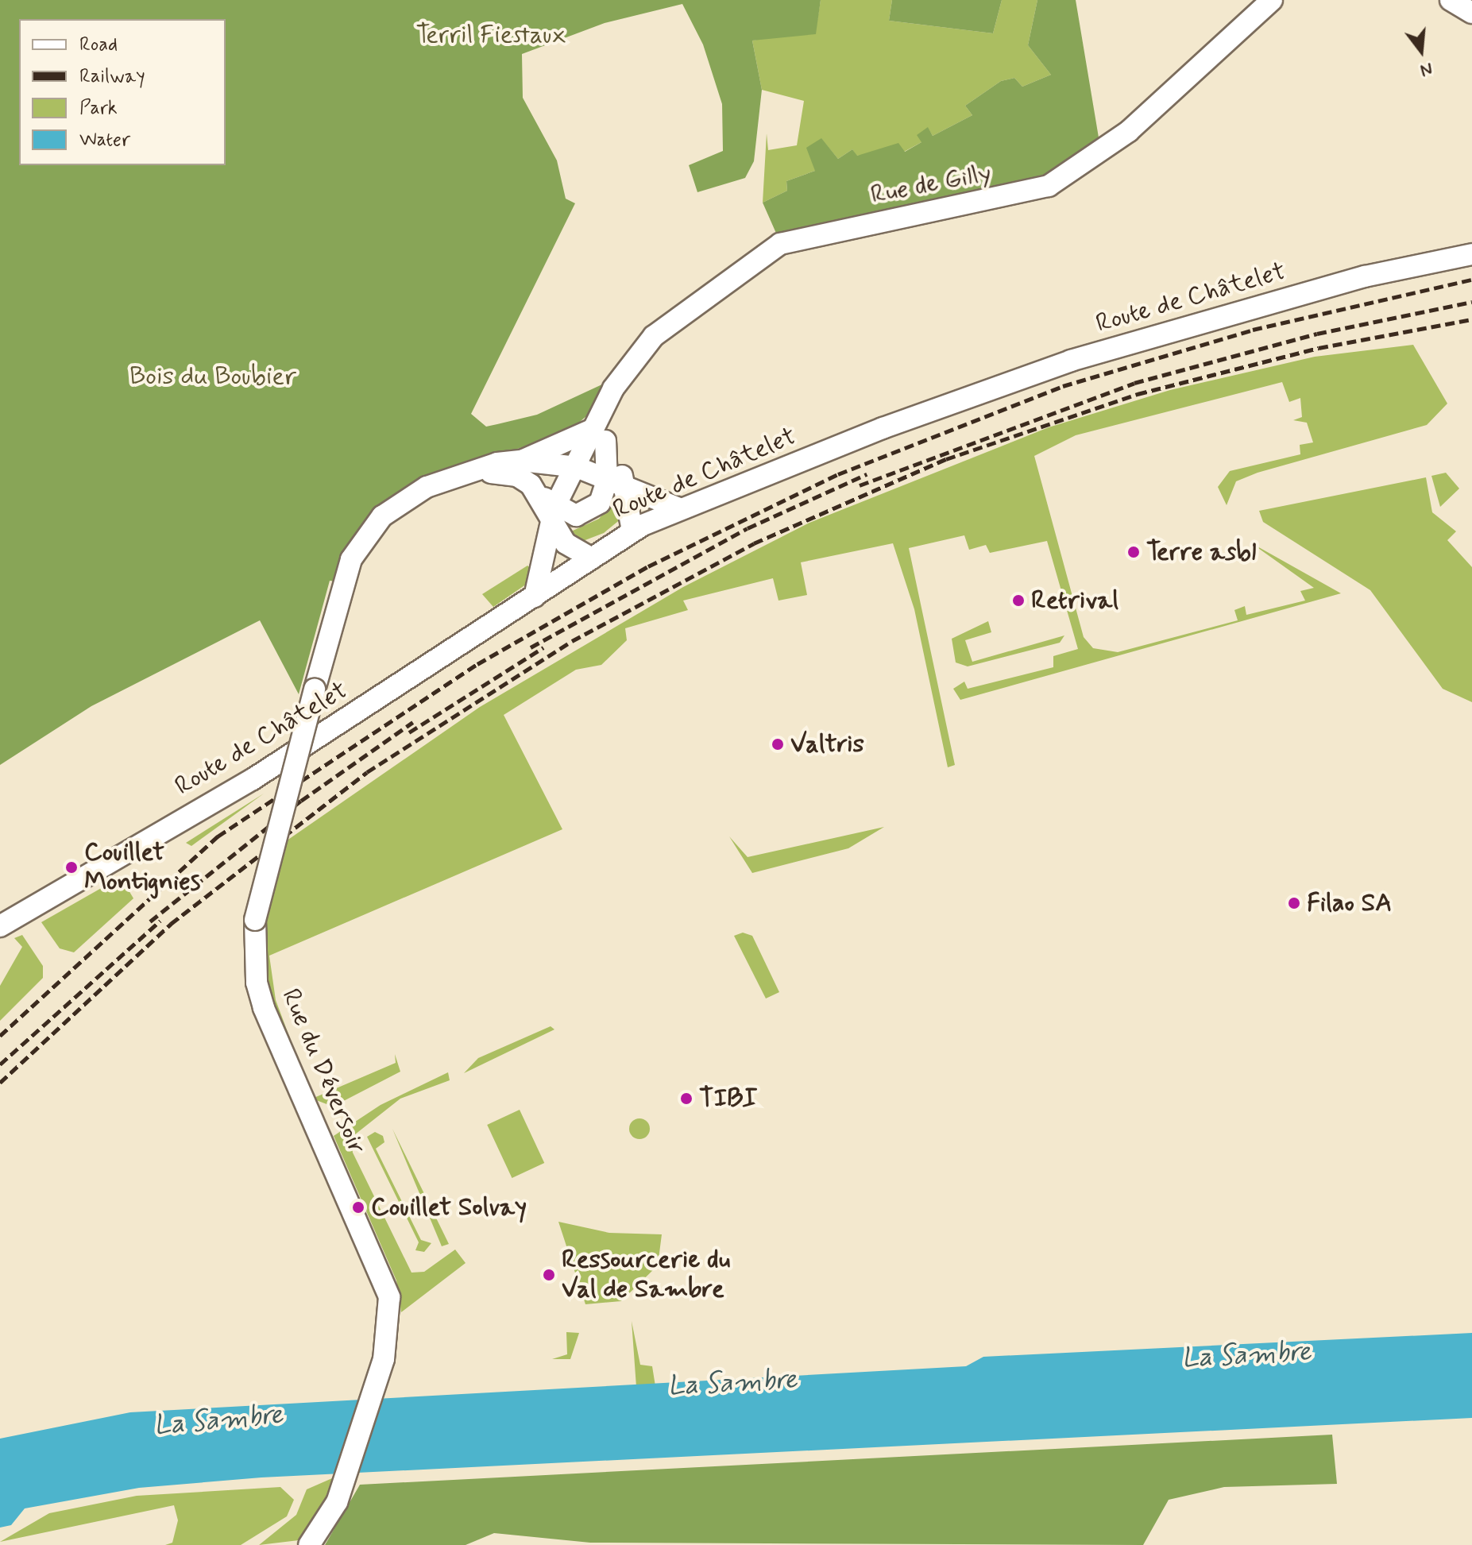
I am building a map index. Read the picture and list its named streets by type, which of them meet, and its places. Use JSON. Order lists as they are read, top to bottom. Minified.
{"streets":{"main road":["Rue de Gilly","Route de Châtelet","Rue du Déversoir"]},"crossings":[["Rue de Gilly","Rue du Déversoir"],["Route de Châtelet","Rue du Déversoir"]],"water":["La Sambre"],"parks":["Terril Fiestaux","Bois du Boubier"],"places":["Terre asbl","Retrival","Valtris","Couillet Montignies","Filao SA","TIBI","Couillet Solvay","Ressourcerie du Val de Sambre"],"legend":["Road","Railway","Park","Water"],"north":"bottom"}
